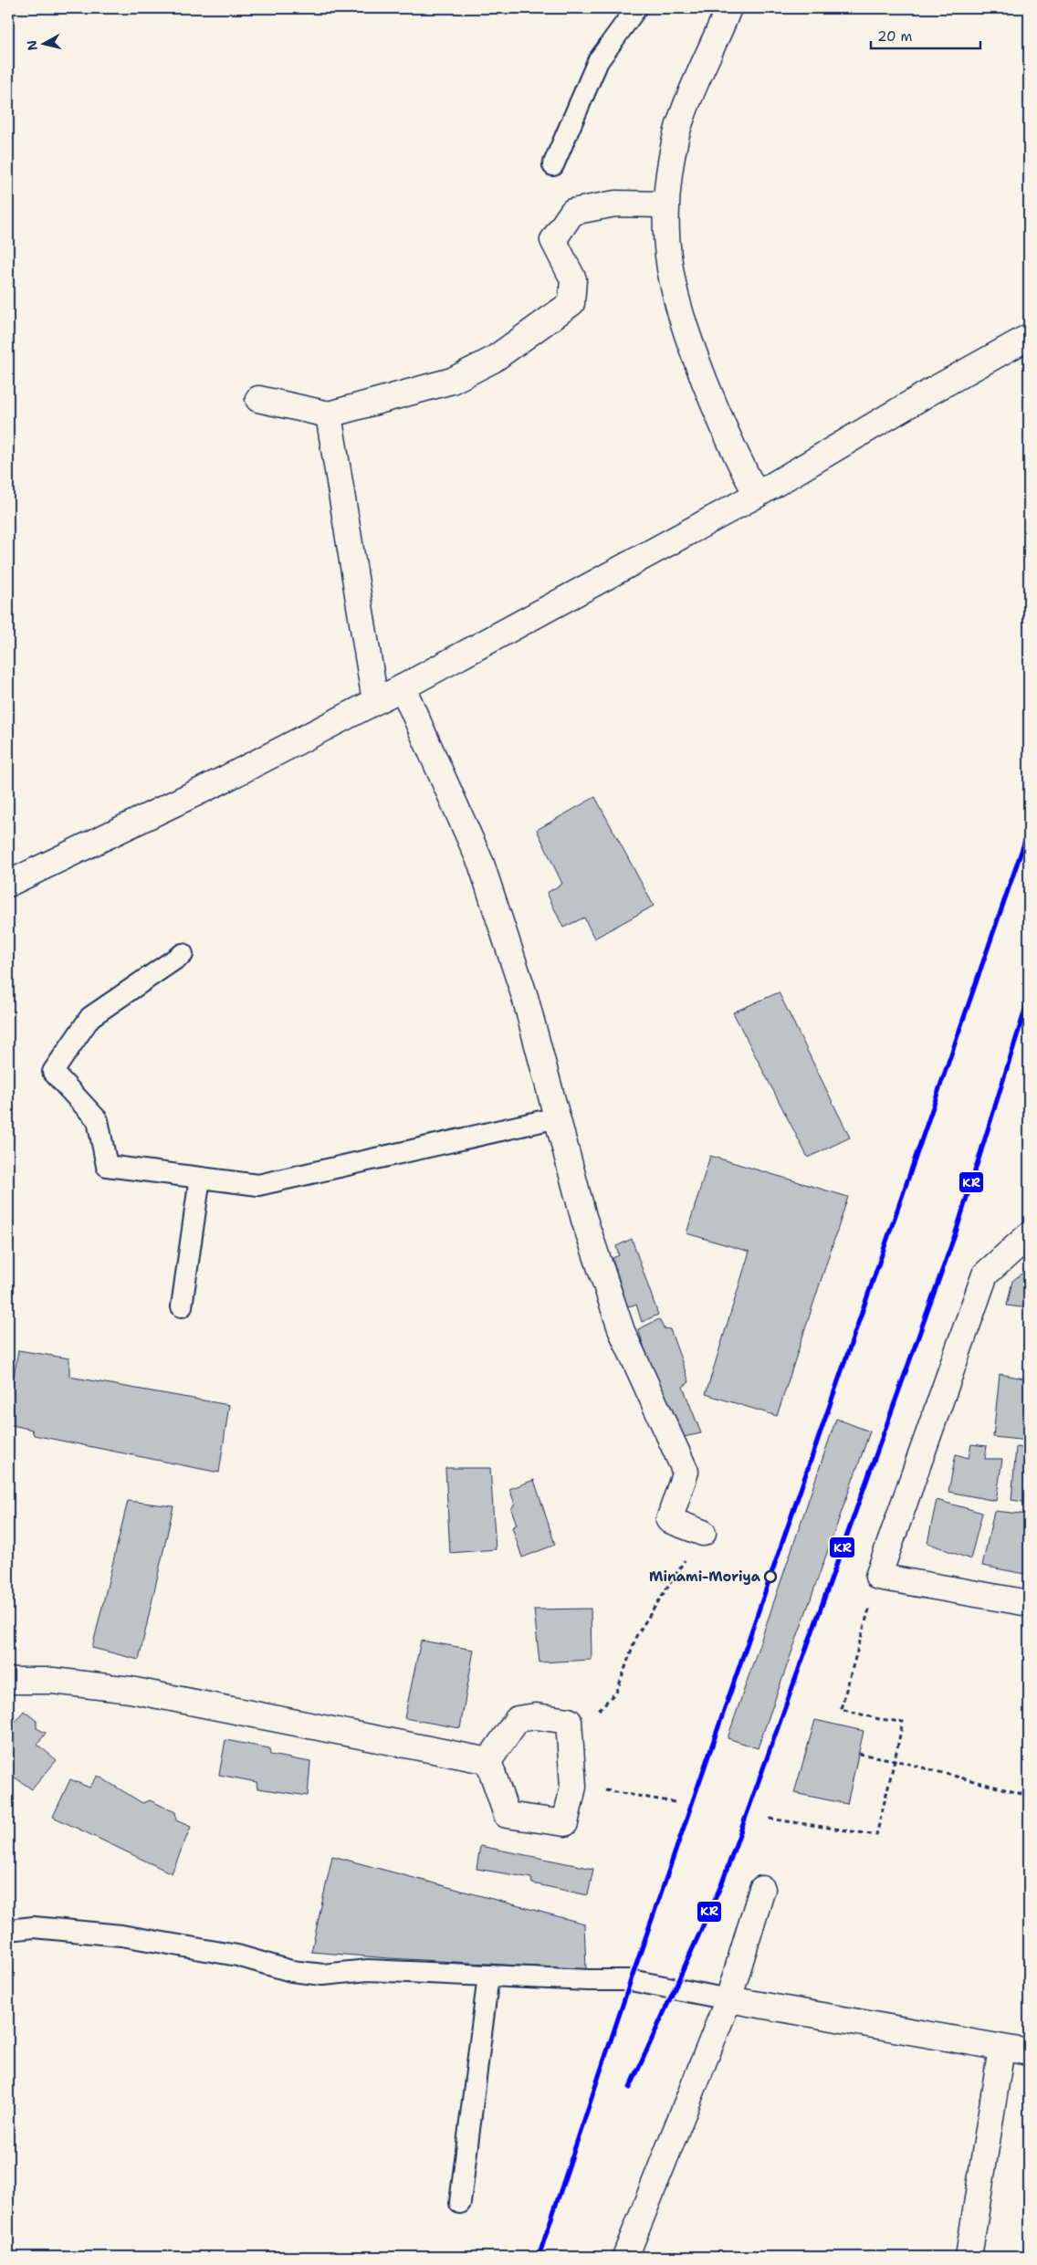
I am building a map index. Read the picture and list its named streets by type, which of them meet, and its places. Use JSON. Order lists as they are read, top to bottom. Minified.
{"places":["Minami-Moriya"],"lines":["transit line KR"],"scale_bar":"20 m","north":"left"}
